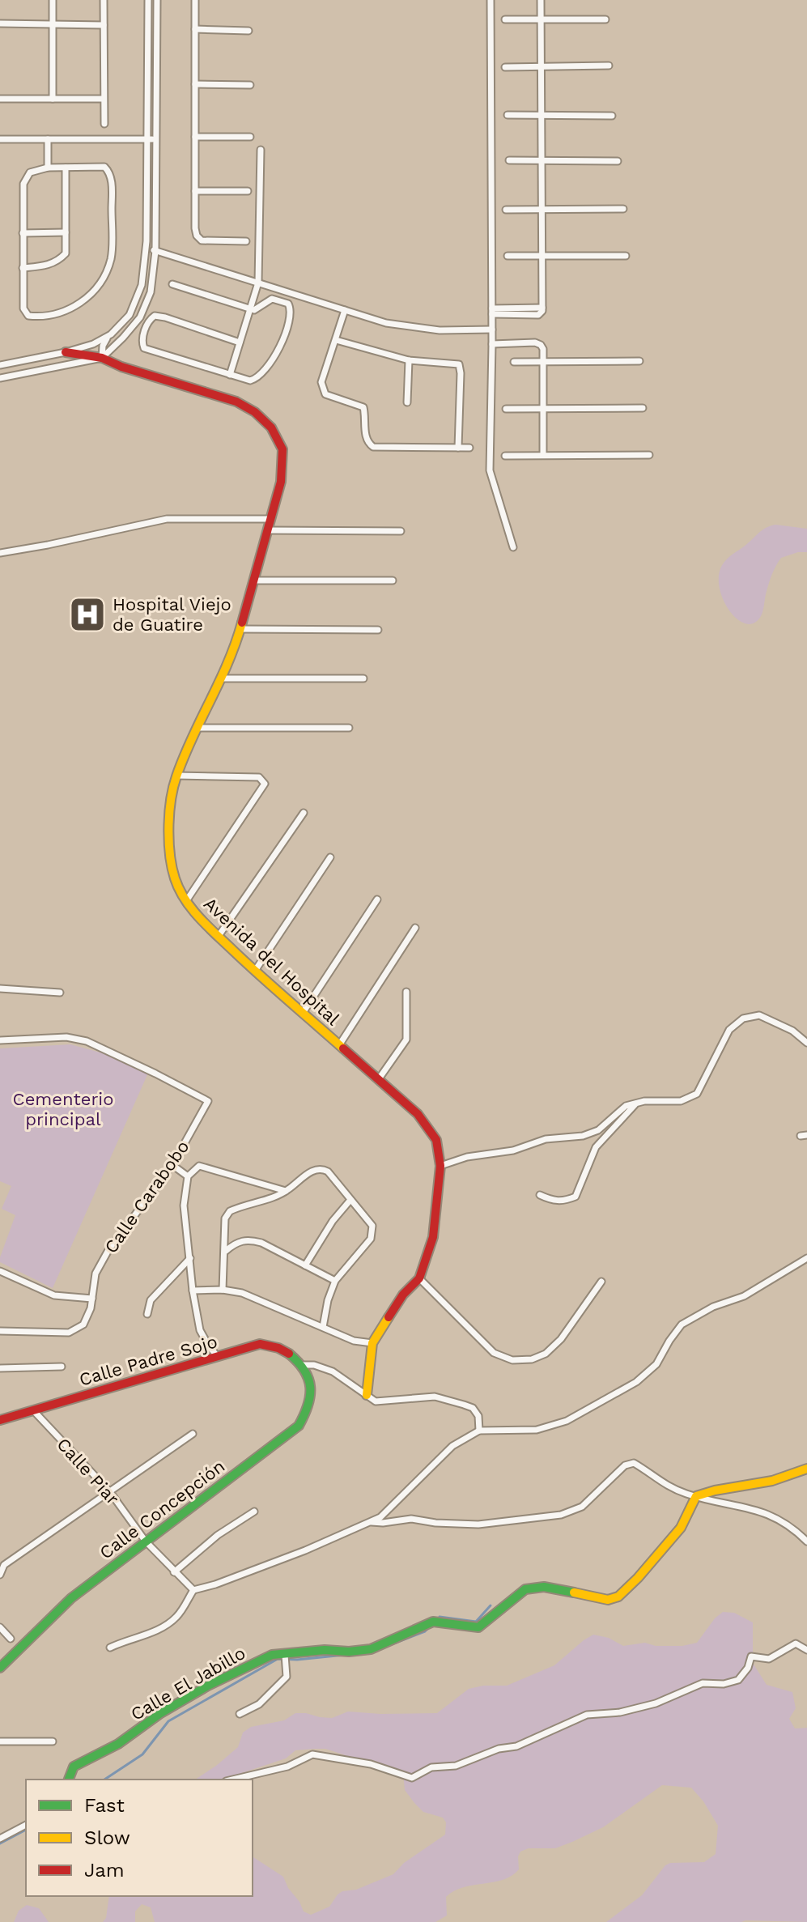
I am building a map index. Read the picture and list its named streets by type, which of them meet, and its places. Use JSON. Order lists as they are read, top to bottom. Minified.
{"streets":{"street":["Avenida del Hospital","Calle Carabobo","Calle Padre Sojo","Calle Piar","Calle Concepción","Calle El Jabillo"]},"crossings":[["Calle Padre Sojo","Calle Piar"],["Calle Padre Sojo","Calle Concepción"],["Calle Piar","Calle Concepción"]],"parks":["Cementerio principal"],"places":{"hospital":["Hospital Viejo de Guatire"]},"legend":["Fast","Slow","Jam"]}
